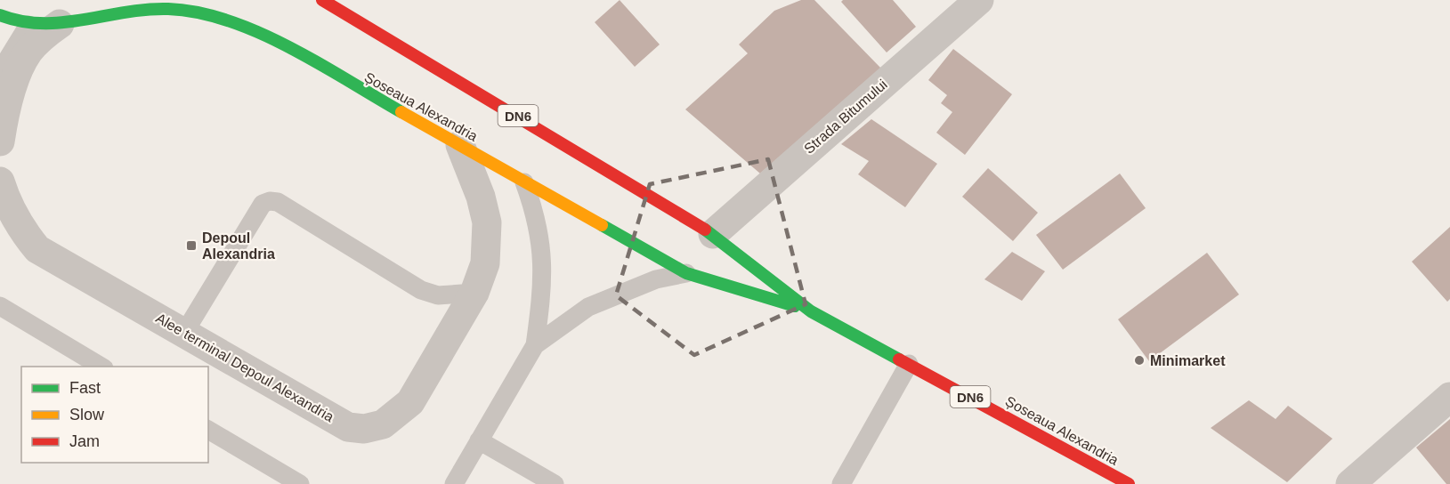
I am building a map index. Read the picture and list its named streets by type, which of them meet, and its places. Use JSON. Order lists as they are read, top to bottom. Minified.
{"streets":{"main road":["Șoseaua Alexandria","DN6"],"street":["Strada Bitumului","Alee terminal Depoul Alexandria"]},"crossings":[["Șoseaua Alexandria","Strada Bitumului"],["Șoseaua Alexandria","Alee terminal Depoul Alexandria"]],"places":{"transit":["Depoul Alexandria"],"other":["Minimarket"]},"legend":["Fast","Slow","Jam"]}
